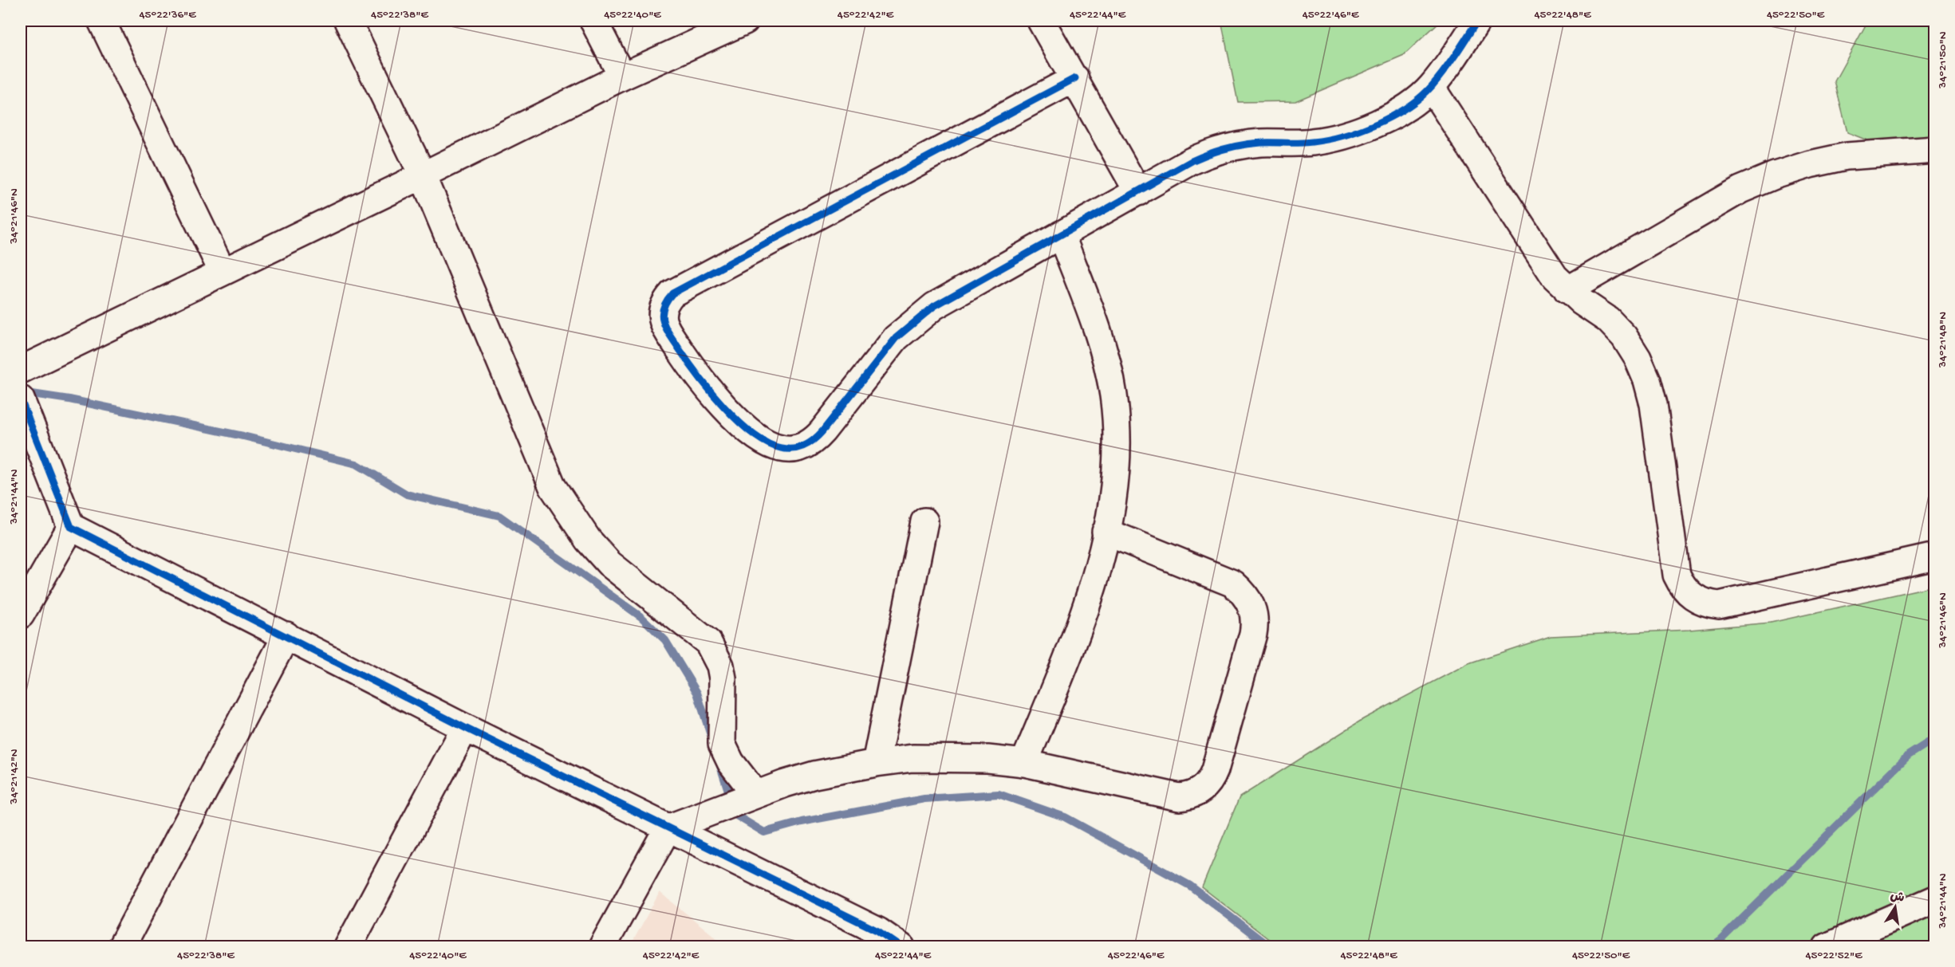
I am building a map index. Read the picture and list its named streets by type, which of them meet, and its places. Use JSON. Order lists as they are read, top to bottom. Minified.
{"north":"top","coordinates":["45°22'36\"E","45°22'38\"E","45°22'40\"E","45°22'42\"E","45°22'44\"E","45°22'46\"E","45°22'48\"E","45°22'50\"E","34°21'50\"N","34°21'46\"N","34°21'48\"N","34°21'44\"N","34°21'42\"N","45°22'52\"E"]}
